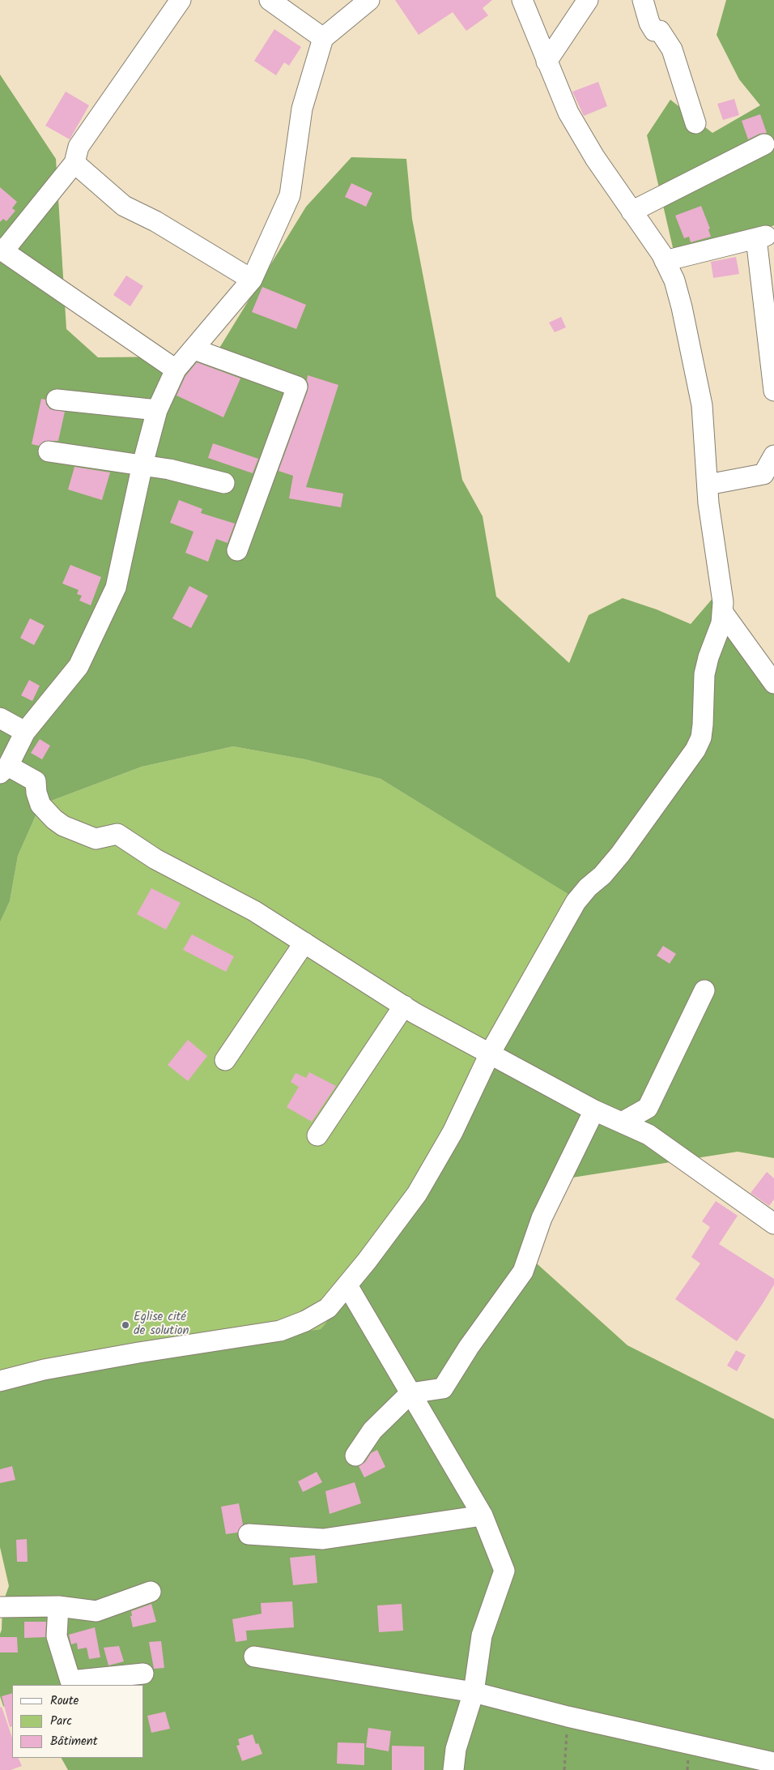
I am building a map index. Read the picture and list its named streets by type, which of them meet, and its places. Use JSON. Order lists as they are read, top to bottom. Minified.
{"places":["Eglise cité de solution"],"legend":["Route","Parc","Bâtiment"]}
